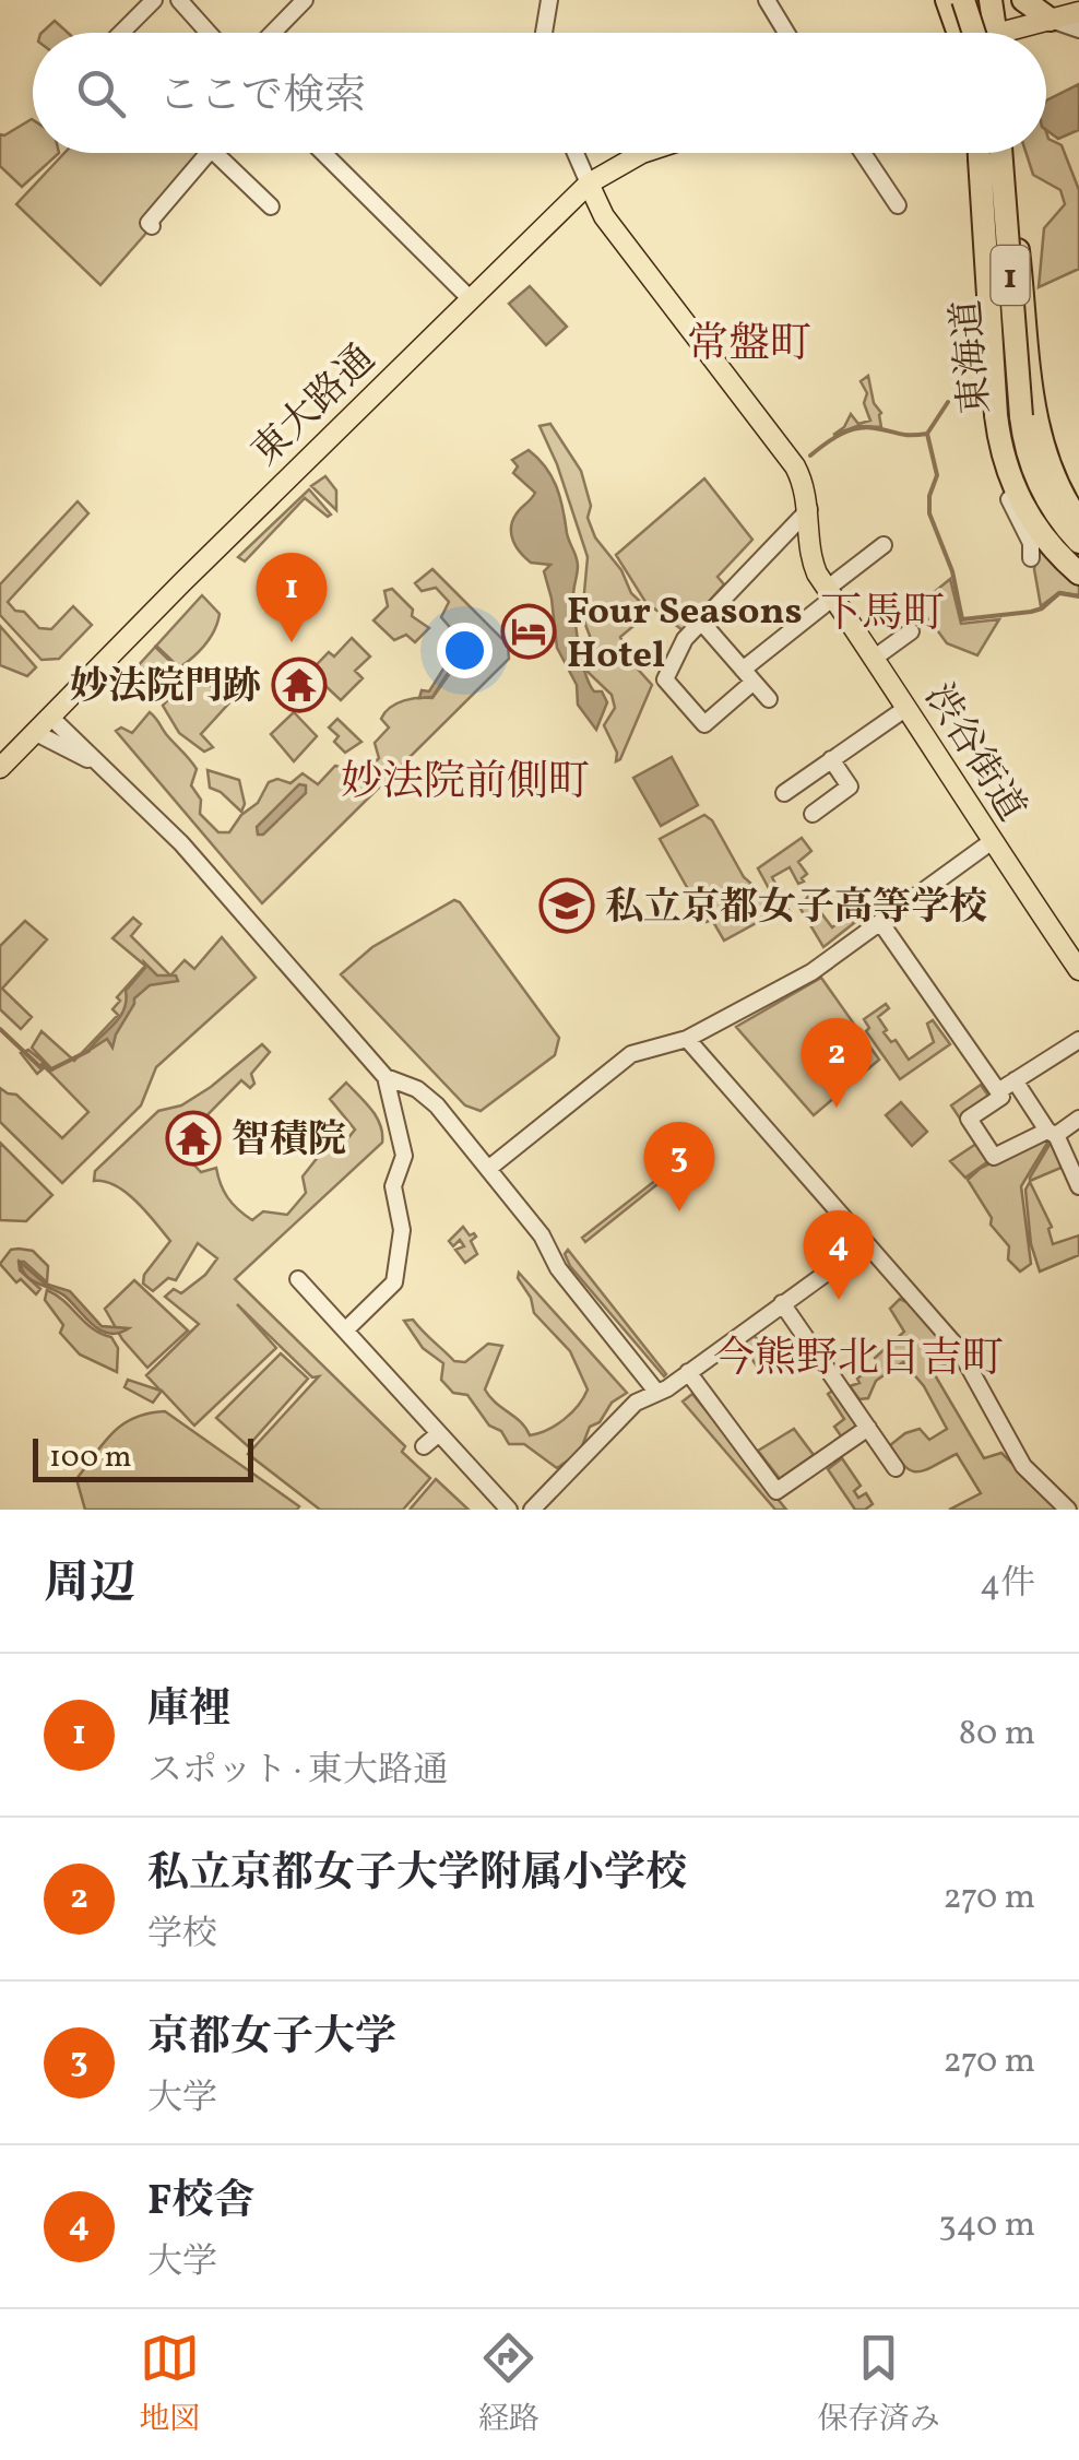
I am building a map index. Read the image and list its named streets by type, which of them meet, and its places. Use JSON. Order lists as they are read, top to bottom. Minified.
{"streets":{"highway":["1","東海道"],"main road":["東大路通","渋谷街道"]},"crossings":[["1","東海道"],["東大路通","渋谷街道"]],"districts":["常盤町","下馬町","妙法院前側町","今熊野北日吉町"],"places":{"hotel":["Four Seasons Hotel"],"temple":["妙法院門跡","智積院"],"school or university":["私立京都女子高等学校"]},"scale_bar":"100 m","page":{"search":"ここで検索","pins":["1","2","3","4"],"scale":"100 m","heading":["周辺","4件"],"list":[{"mark":"1","name":"庫裡","note":"スポット · 東大路通","value":"80 m"},{"mark":"2","name":"私立京都女子大学附属小学校","note":"学校","value":"270 m"},{"mark":"3","name":"京都女子大学","note":"大学","value":"270 m"},{"mark":"4","name":"F校舎","note":"大学","value":"340 m"}],"nav":["地図","経路","保存済み"]}}
